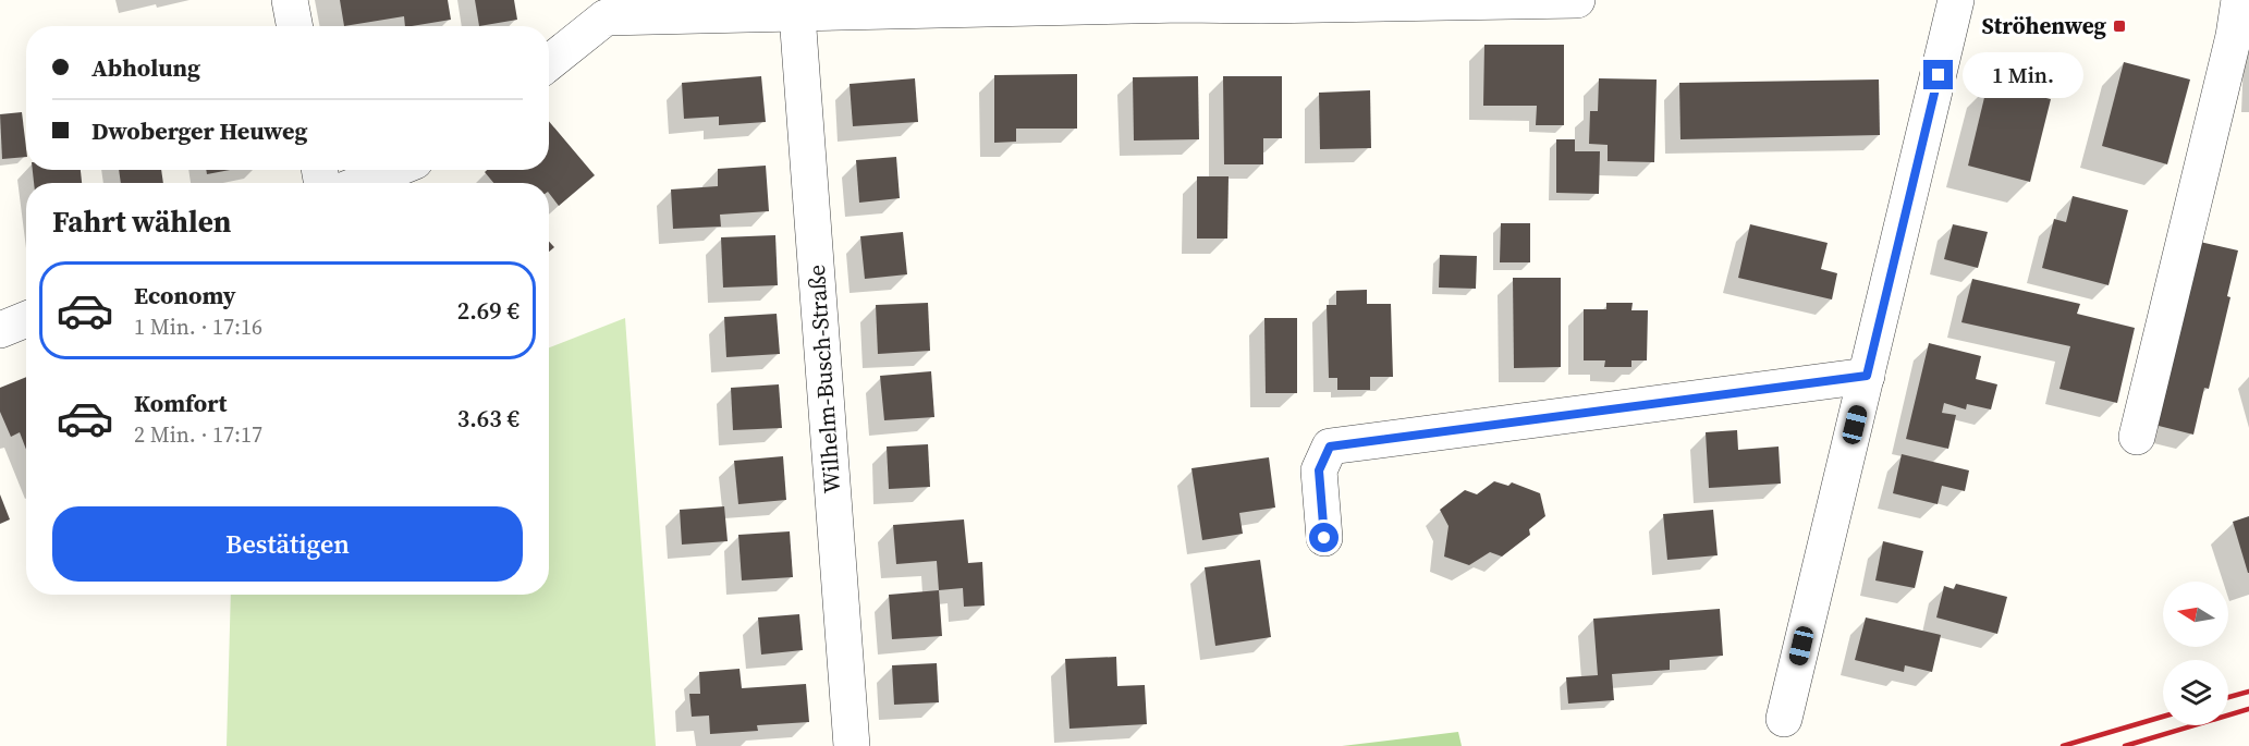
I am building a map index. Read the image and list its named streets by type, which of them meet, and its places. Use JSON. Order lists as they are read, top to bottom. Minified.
{"streets":{"street":["Wilhelm-Busch-Straße"]},"places":{"transit":["Ströhenweg"]},"north":"left","page":{"banner":["Abholung","Dwoberger Heuweg"],"bubble":"1 Min.","heading":"Fahrt wählen","list":[{"name":"Economy","note":"1 Min. · 17:16","value":"2.69 €"},{"name":"Komfort","note":"2 Min. · 17:17","value":"3.63 €"}],"buttons":"Bestätigen"}}
